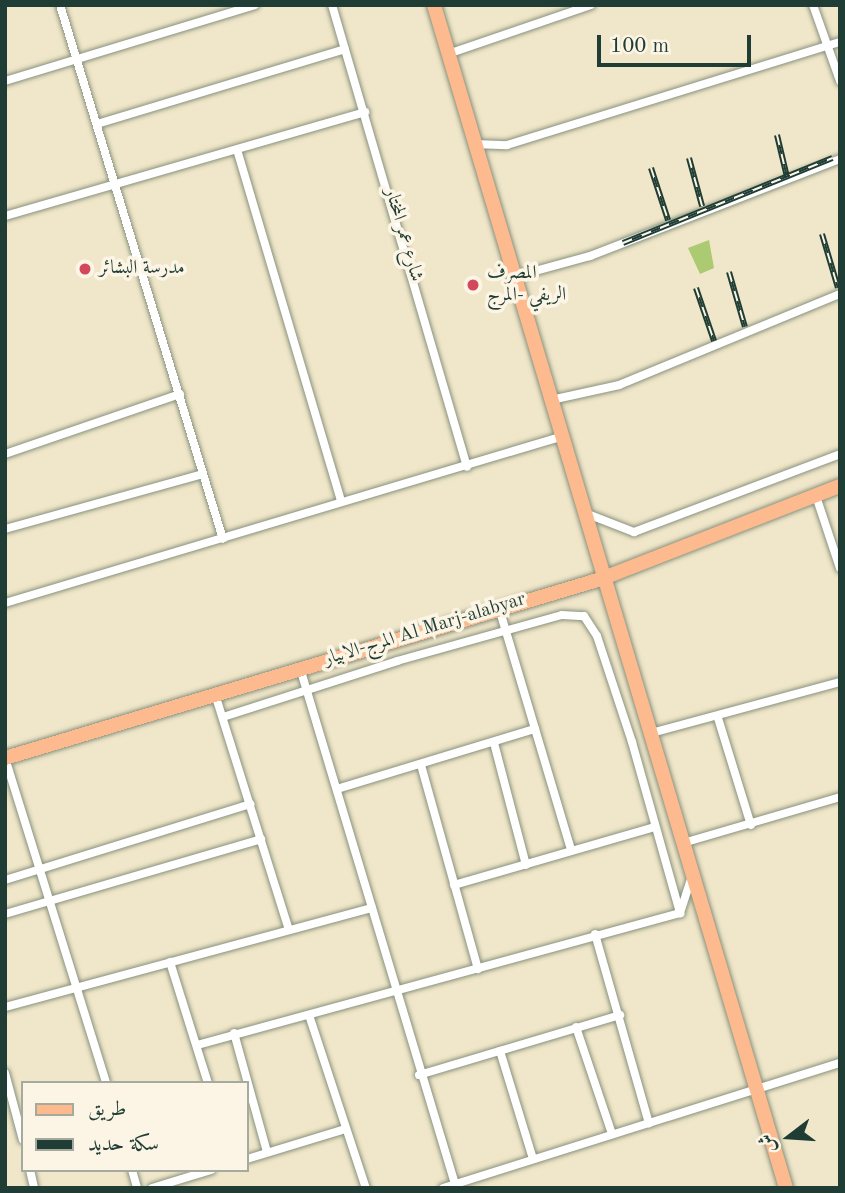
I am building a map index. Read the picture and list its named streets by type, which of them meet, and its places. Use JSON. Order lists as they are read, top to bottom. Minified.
{"streets":{"main road":["المرج-الابيار Al Marj-alabyar"],"street":["شارع عمر المختار"]},"places":["مدرسة البشائر","المصرف الريفي -المرج"],"legend":["طريق","سكة حديد"],"scale_bar":"100 m","north":"left"}
